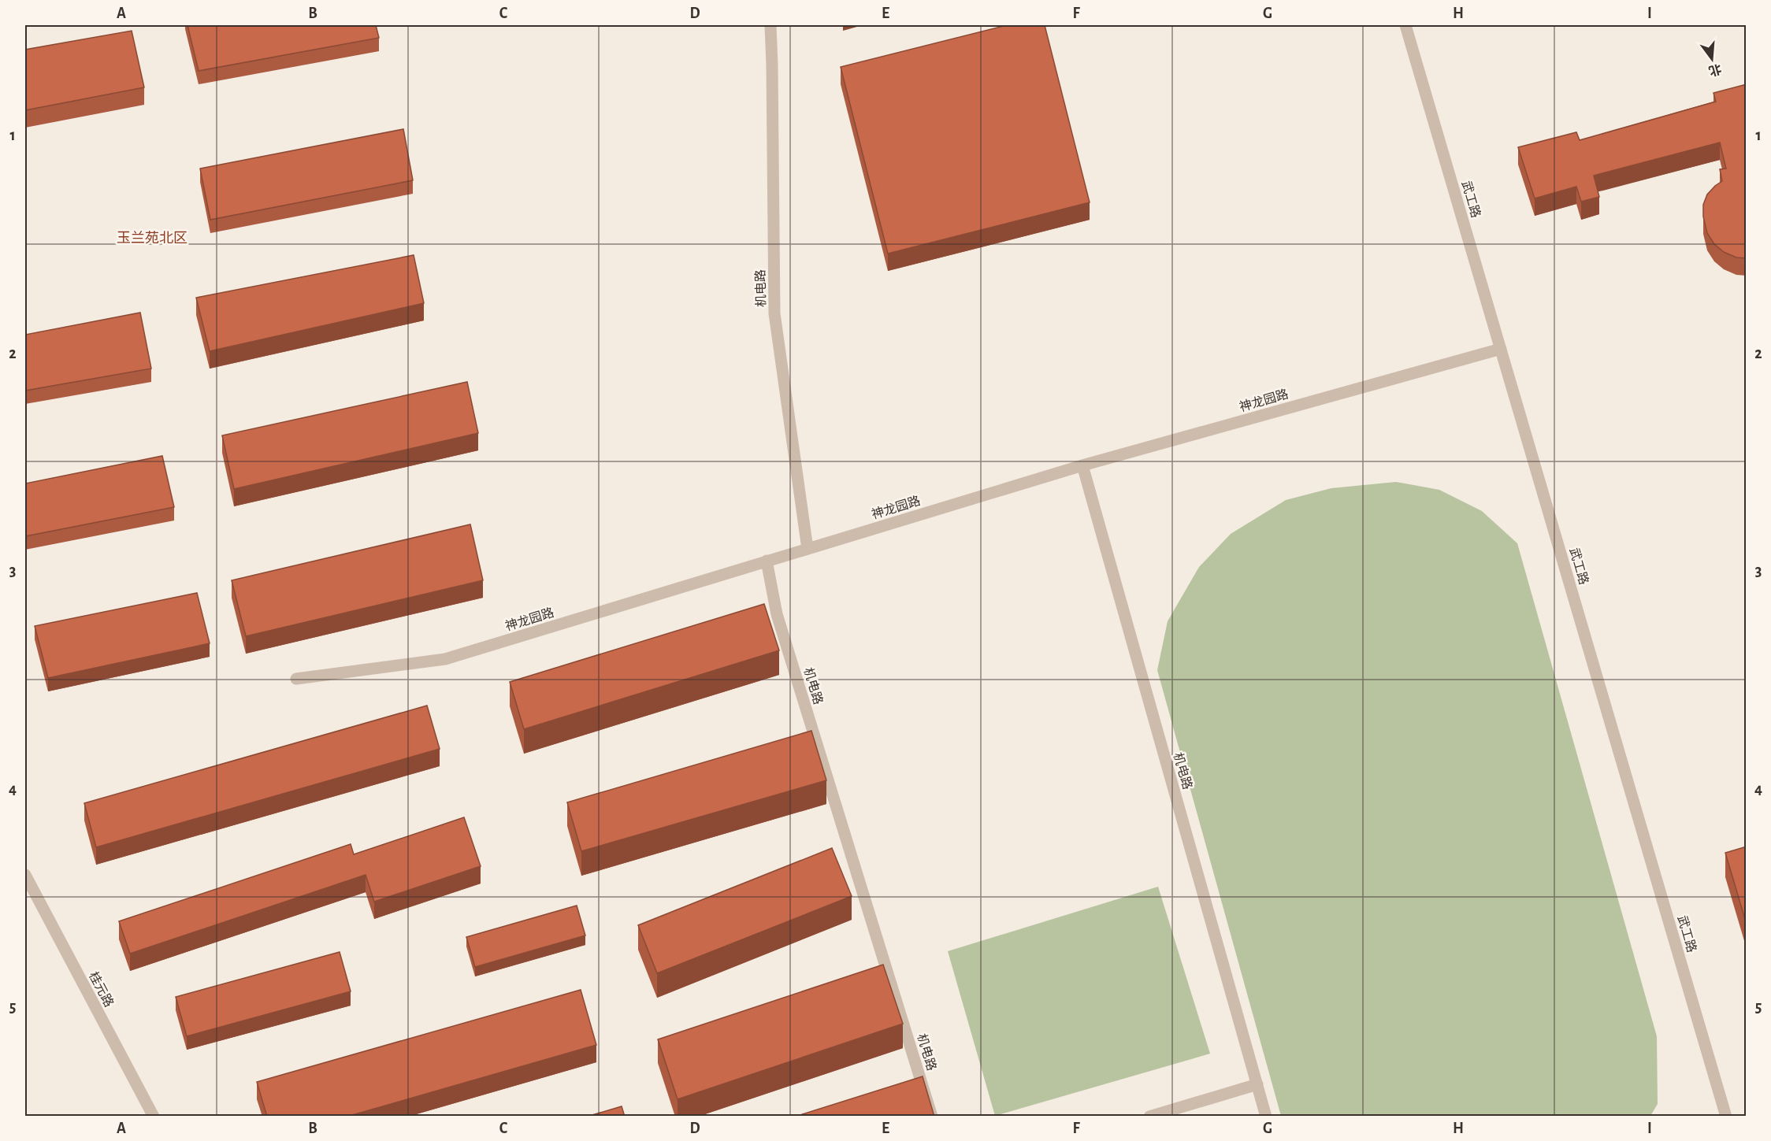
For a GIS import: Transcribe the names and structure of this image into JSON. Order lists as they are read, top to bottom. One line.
{"streets":{"street":["武工路","机电路","神龙园路","桂元路"]},"crossings":[["武工路","神龙园路"],["机电路","神龙园路"]],"districts":["玉兰苑北区"],"north":"bottom","grid":{"columns":["A","B","C","D","E","F","G","H","I"],"rows":["1","2","3","4","5"]}}
